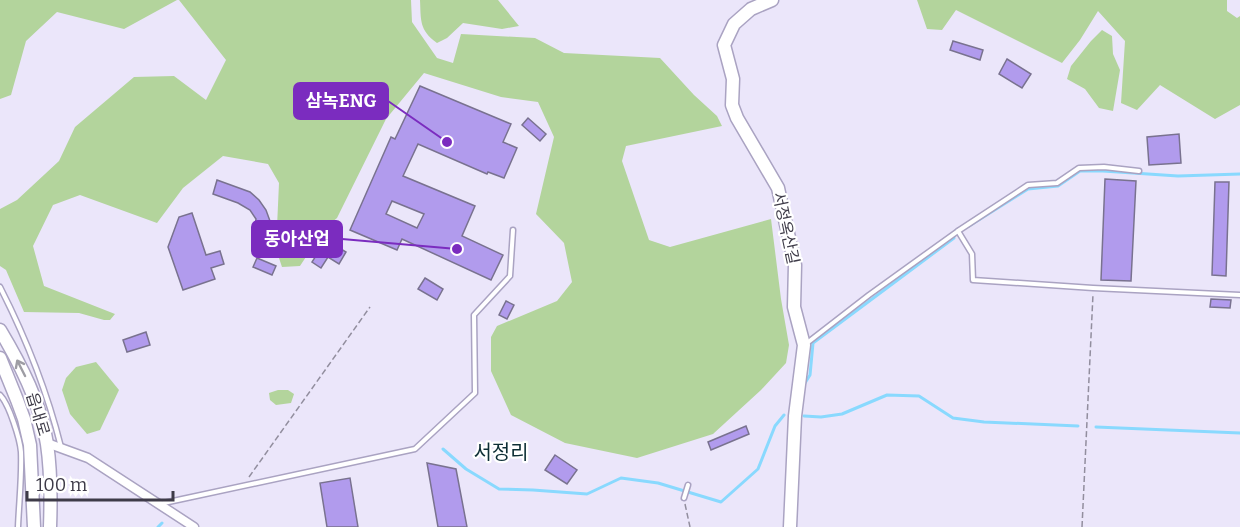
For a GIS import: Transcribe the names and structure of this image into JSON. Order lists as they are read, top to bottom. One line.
{"streets":{"street":["서정옥산길","읍내로"]},"districts":["서정리"],"places":["삼녹ENG","동아산업"],"scale_bar":"100 m"}
